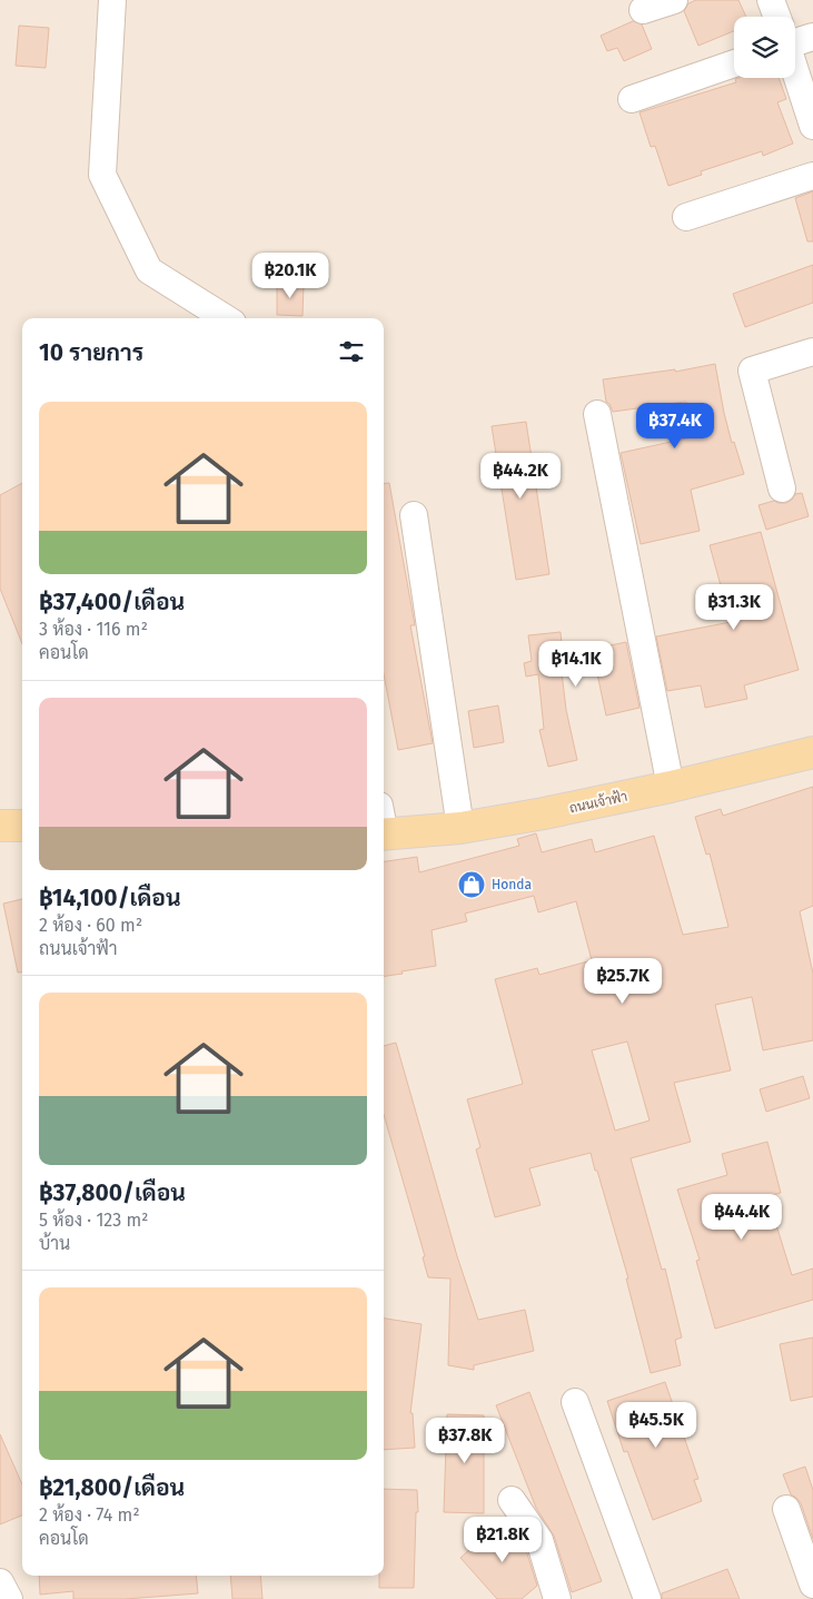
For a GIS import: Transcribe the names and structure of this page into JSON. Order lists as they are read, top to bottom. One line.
{"streets":{"main road":["ถนนเจ้าฟ้า"]},"places":{"shop":["Honda"]},"page":{"price":["฿20.1K","฿37.4K","฿44.2K","฿31.3K","฿14.1K","฿25.7K","฿44.4K","฿45.5K","฿37.8K","฿21.8K"],"heading":"10 รายการ","list":[{"name":"฿37,400/เดือน","note":"3 ห้อง · 116 m² · คอนโด"},{"name":"฿14,100/เดือน","note":"2 ห้อง · 60 m² · ถนนเจ้าฟ้า"},{"name":"฿37,800/เดือน","note":"5 ห้อง · 123 m² · บ้าน"},{"name":"฿21,800/เดือน","note":"2 ห้อง · 74 m² · คอนโด"}]}}
